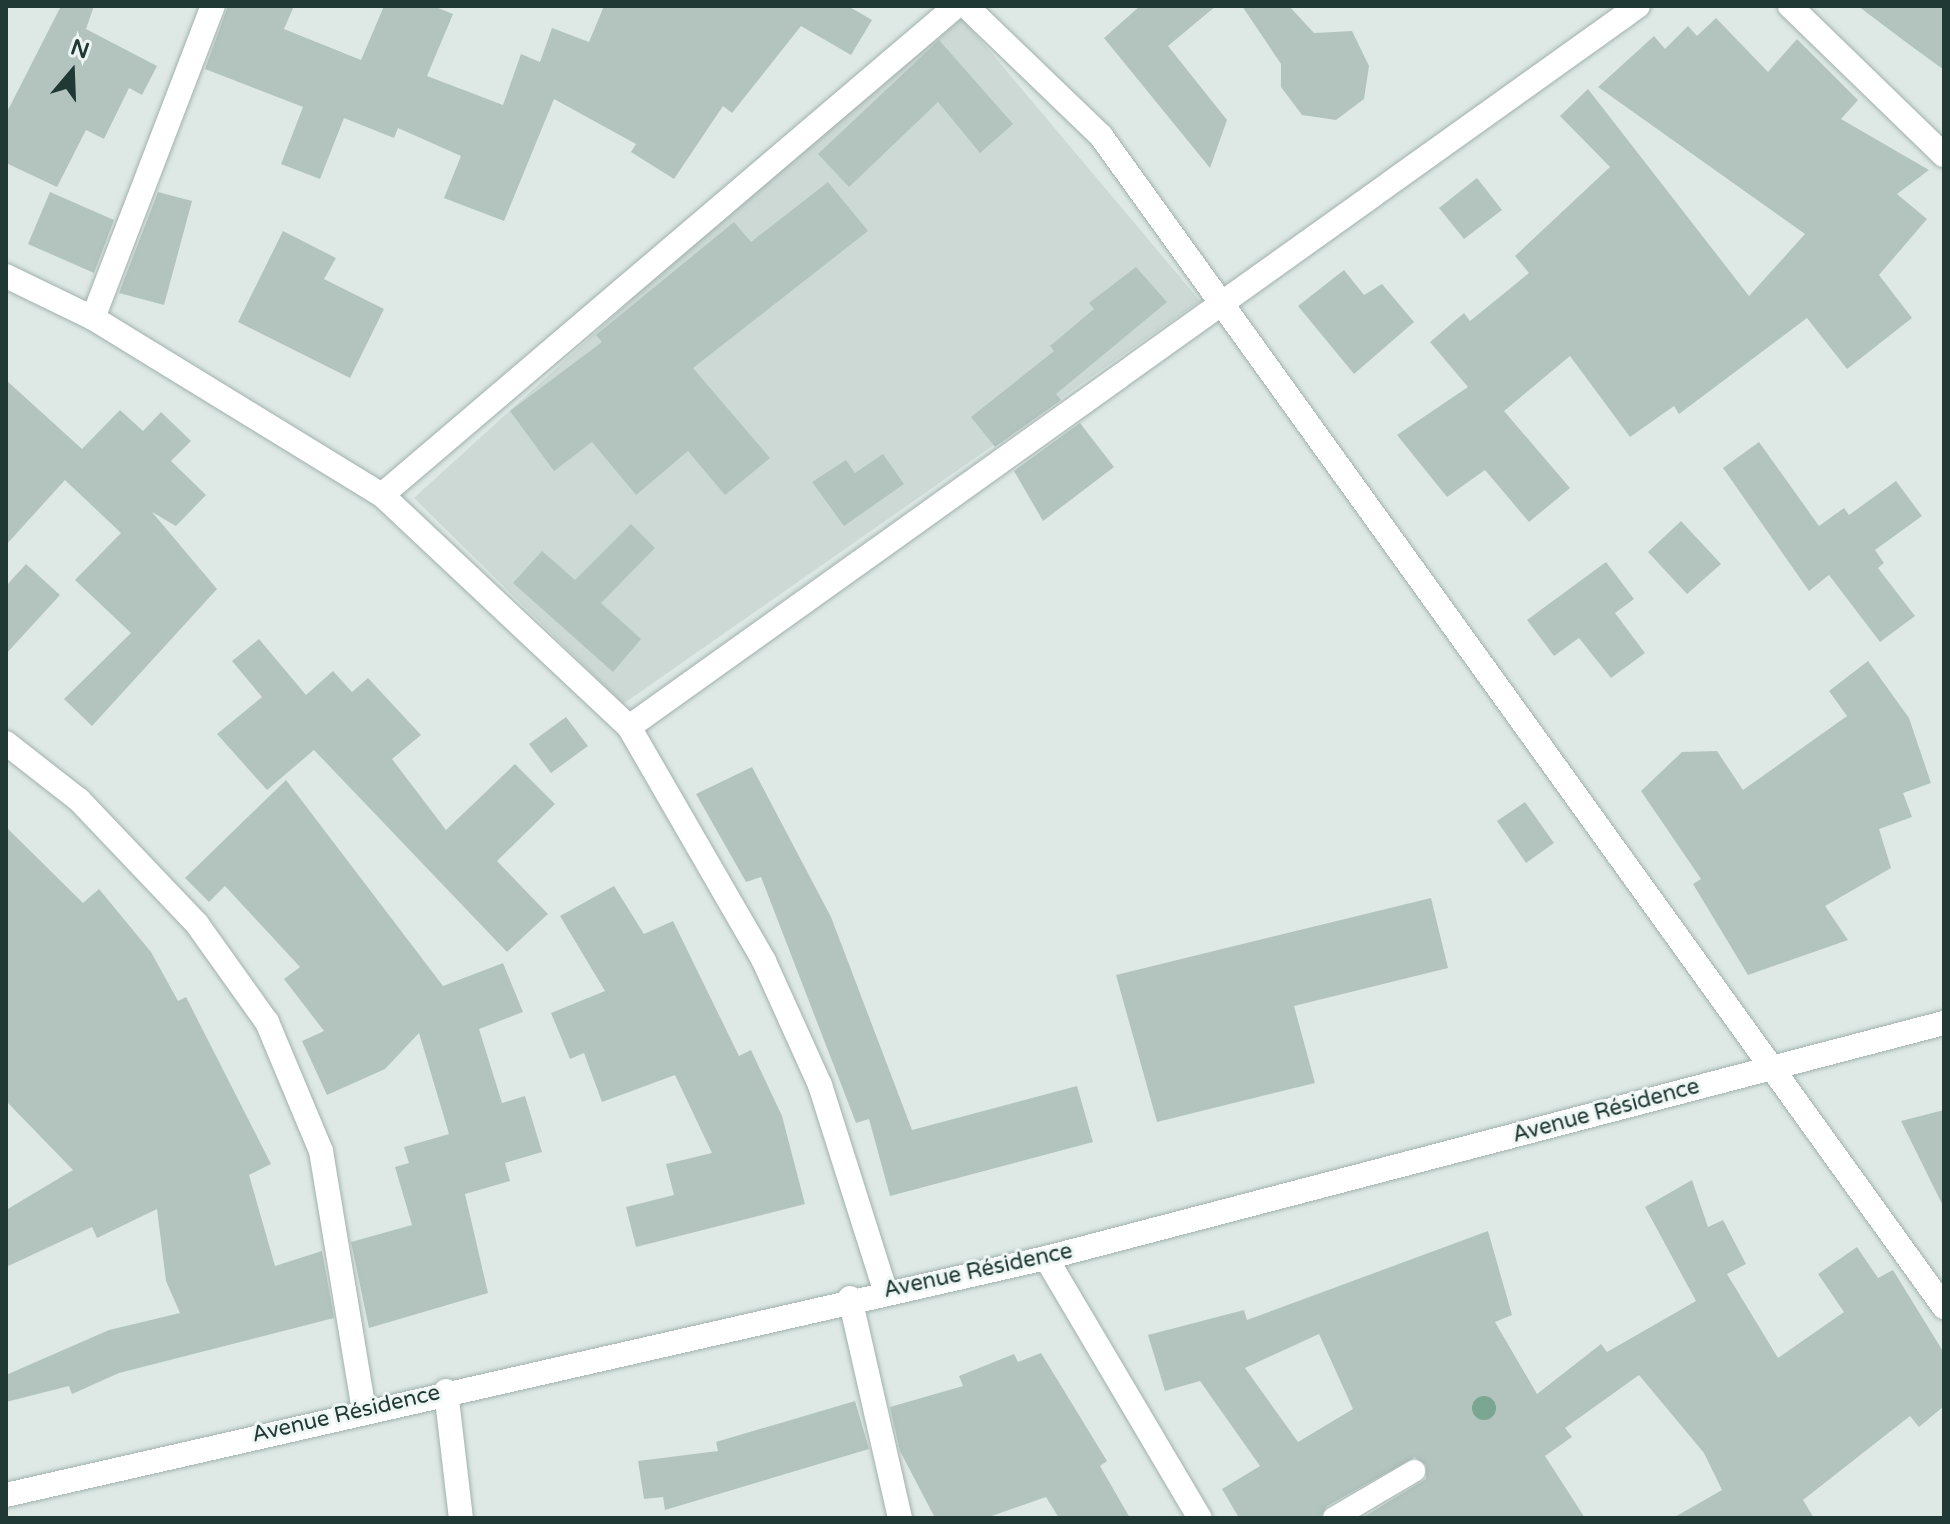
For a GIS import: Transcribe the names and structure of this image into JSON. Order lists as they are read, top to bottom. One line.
{"streets":{"street":["Avenue Résidence"]},"north":"top"}
